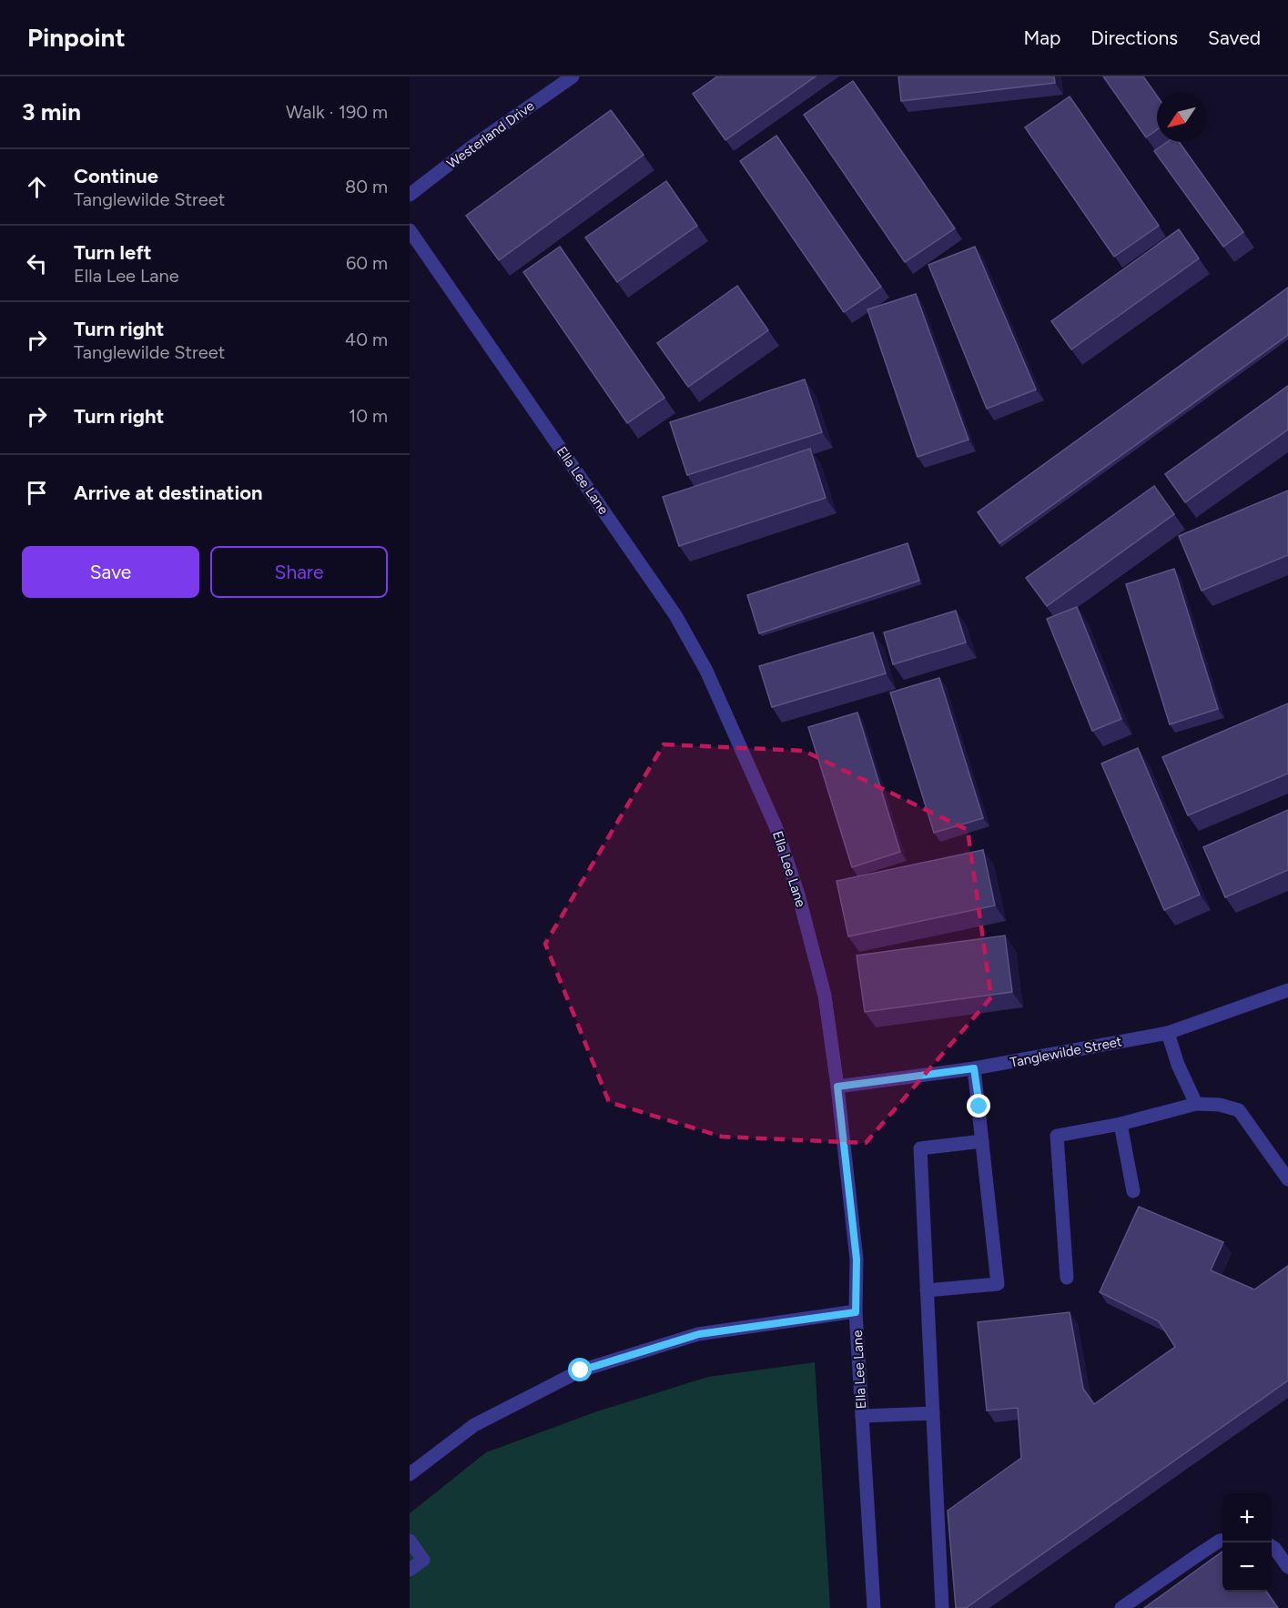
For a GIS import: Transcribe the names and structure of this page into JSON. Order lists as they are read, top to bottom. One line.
{"streets":{"street":["Westerland Drive","Ella Lee Lane","Tanglewilde Street"]},"crossings":[["Ella Lee Lane","Tanglewilde Street"]],"north":"bottom left","page":{"header":"Pinpoint","nav":["Map","Directions","Saved"],"heading":["3 min","Walk · 190 m"],"list":[["Continue","Tanglewilde Street","80 m"],["Turn left","Ella Lee Lane","60 m"],["Turn right","Tanglewilde Street","40 m"],["Turn right","10 m"],"Arrive at destination"],"buttons":["Save","Share"],"map_buttons":["+","−"]}}
